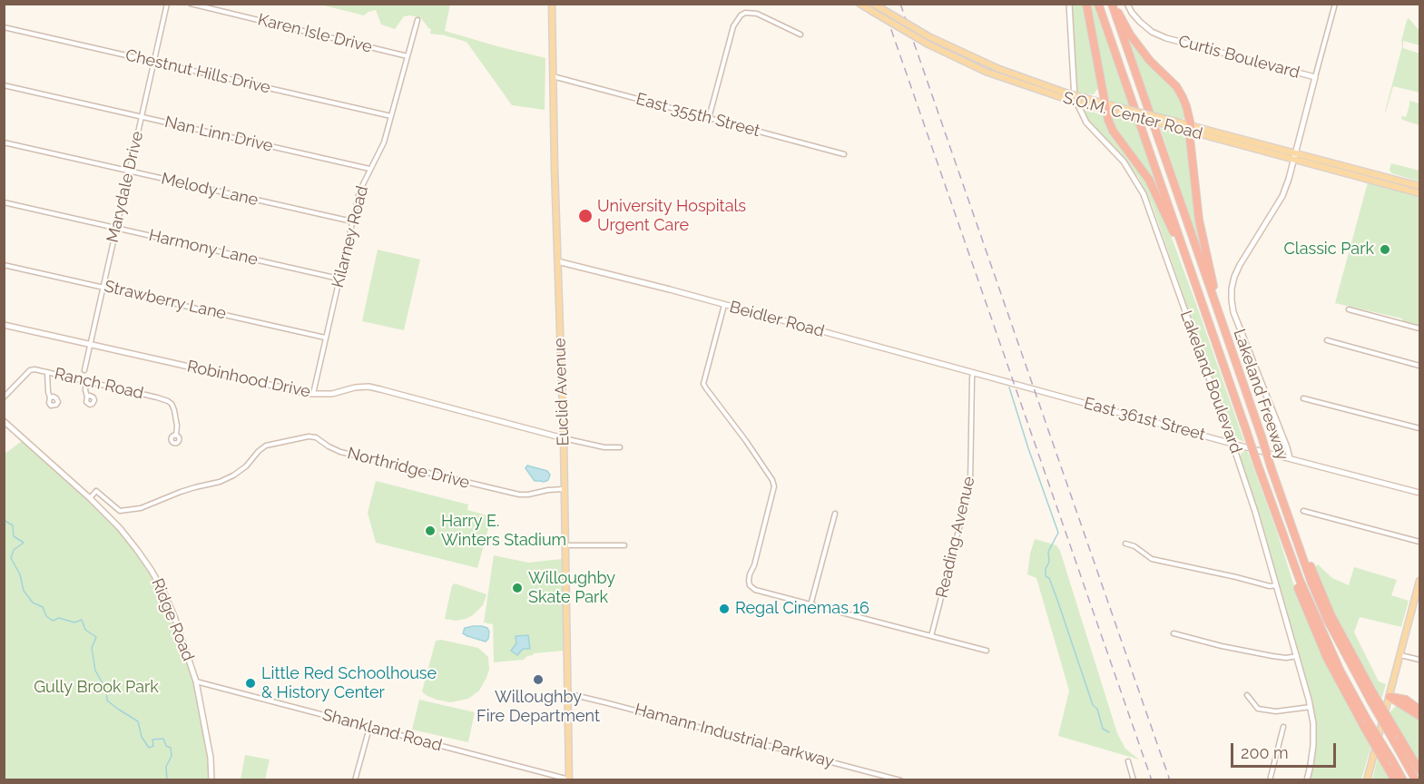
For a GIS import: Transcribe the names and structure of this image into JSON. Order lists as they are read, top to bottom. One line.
{"streets":{"highway":["Lakeland Freeway"],"main road":["S.O.M. Center Road","Euclid Avenue"],"street":["Karen Isle Drive","Curtis Boulevard","Chestnut Hills Drive","East 355th Street","Nan Linn Drive","Marydale Drive","Melody Lane","Kilarney Road","Harmony Lane","Strawberry Lane","Beidler Road","Robinhood Drive","Lakeland Boulevard","Ranch Road","East 361st Street","Northridge Drive","Reading Avenue","Ridge Road","Shankland Road","Hamann Industrial Parkway"]},"crossings":[["Karen Isle Drive","Kilarney Road"],["Curtis Boulevard","S.O.M. Center Road"],["Curtis Boulevard","East 361st Street"],["Chestnut Hills Drive","Marydale Drive"],["Chestnut Hills Drive","Kilarney Road"],["East 355th Street","Euclid Avenue"],["Nan Linn Drive","Marydale Drive"],["Nan Linn Drive","Kilarney Road"],["Marydale Drive","Melody Lane"],["Marydale Drive","Harmony Lane"],["Marydale Drive","Strawberry Lane"],["Marydale Drive","Robinhood Drive"],["Melody Lane","Kilarney Road"],["Kilarney Road","Harmony Lane"],["Kilarney Road","Strawberry Lane"],["Kilarney Road","Robinhood Drive"],["Beidler Road","Euclid Avenue"],["Beidler Road","East 361st Street"],["Beidler Road","Reading Avenue"],["Robinhood Drive","Euclid Avenue"],["Lakeland Boulevard","East 361st Street"],["Euclid Avenue","Northridge Drive"],["Euclid Avenue","Shankland Road"],["Euclid Avenue","Hamann Industrial Parkway"],["Northridge Drive","Ridge Road"],["Ridge Road","Shankland Road"]],"parks":["Gully Brook Park"],"places":["University Hospitals Urgent Care","Classic Park","Harry E. Winters Stadium","Willoughby Skate Park","Regal Cinemas 16","Willoughby Fire Department","Little Red Schoolhouse & History Center"],"scale_bar":"200 m"}
